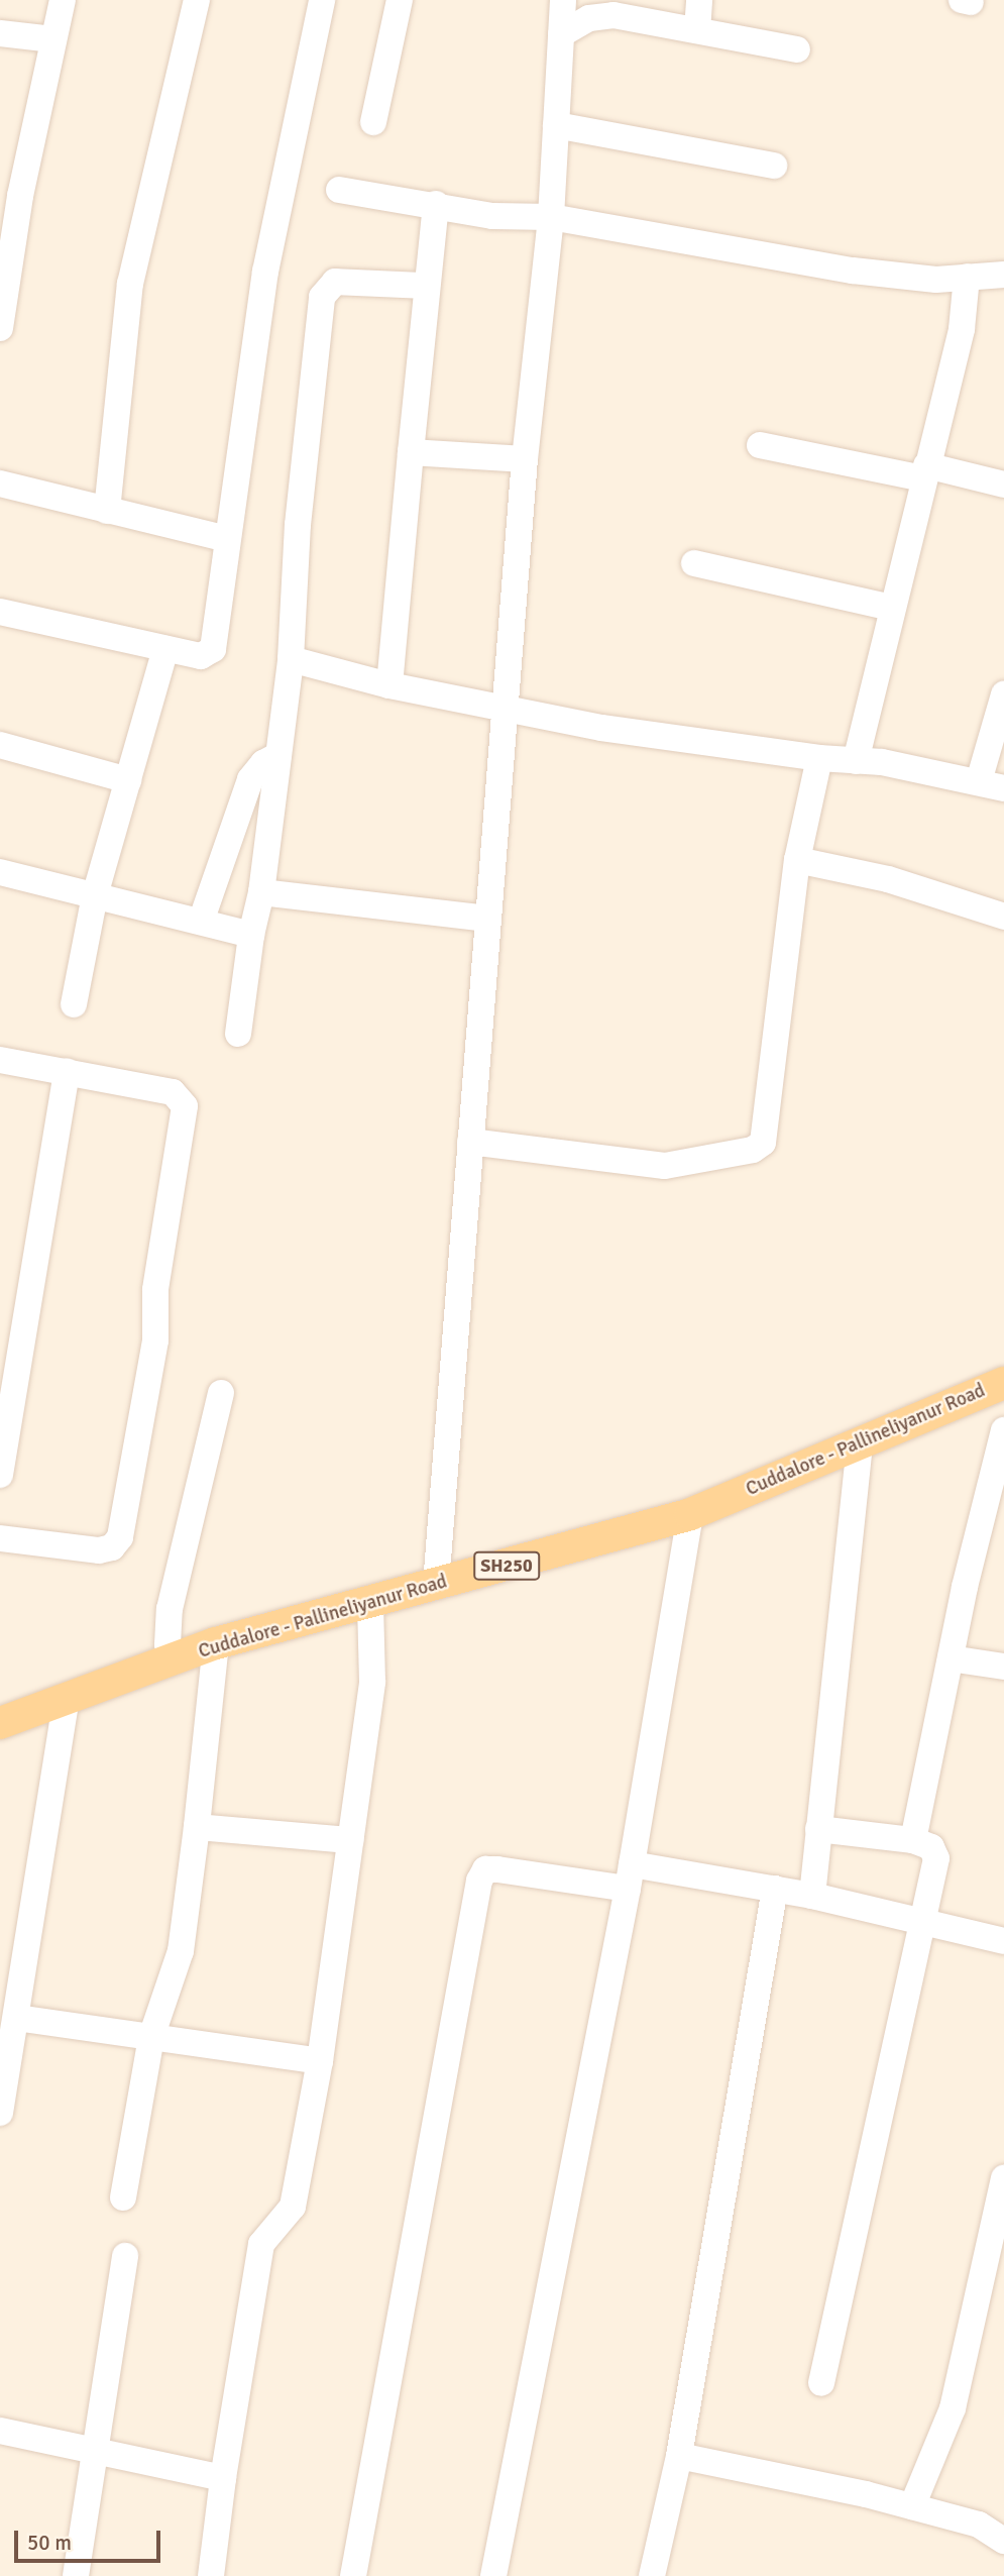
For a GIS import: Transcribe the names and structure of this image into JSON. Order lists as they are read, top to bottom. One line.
{"streets":{"main road":["Cuddalore - Pallineliyanur Road","SH250"]},"scale_bar":"50 m"}
